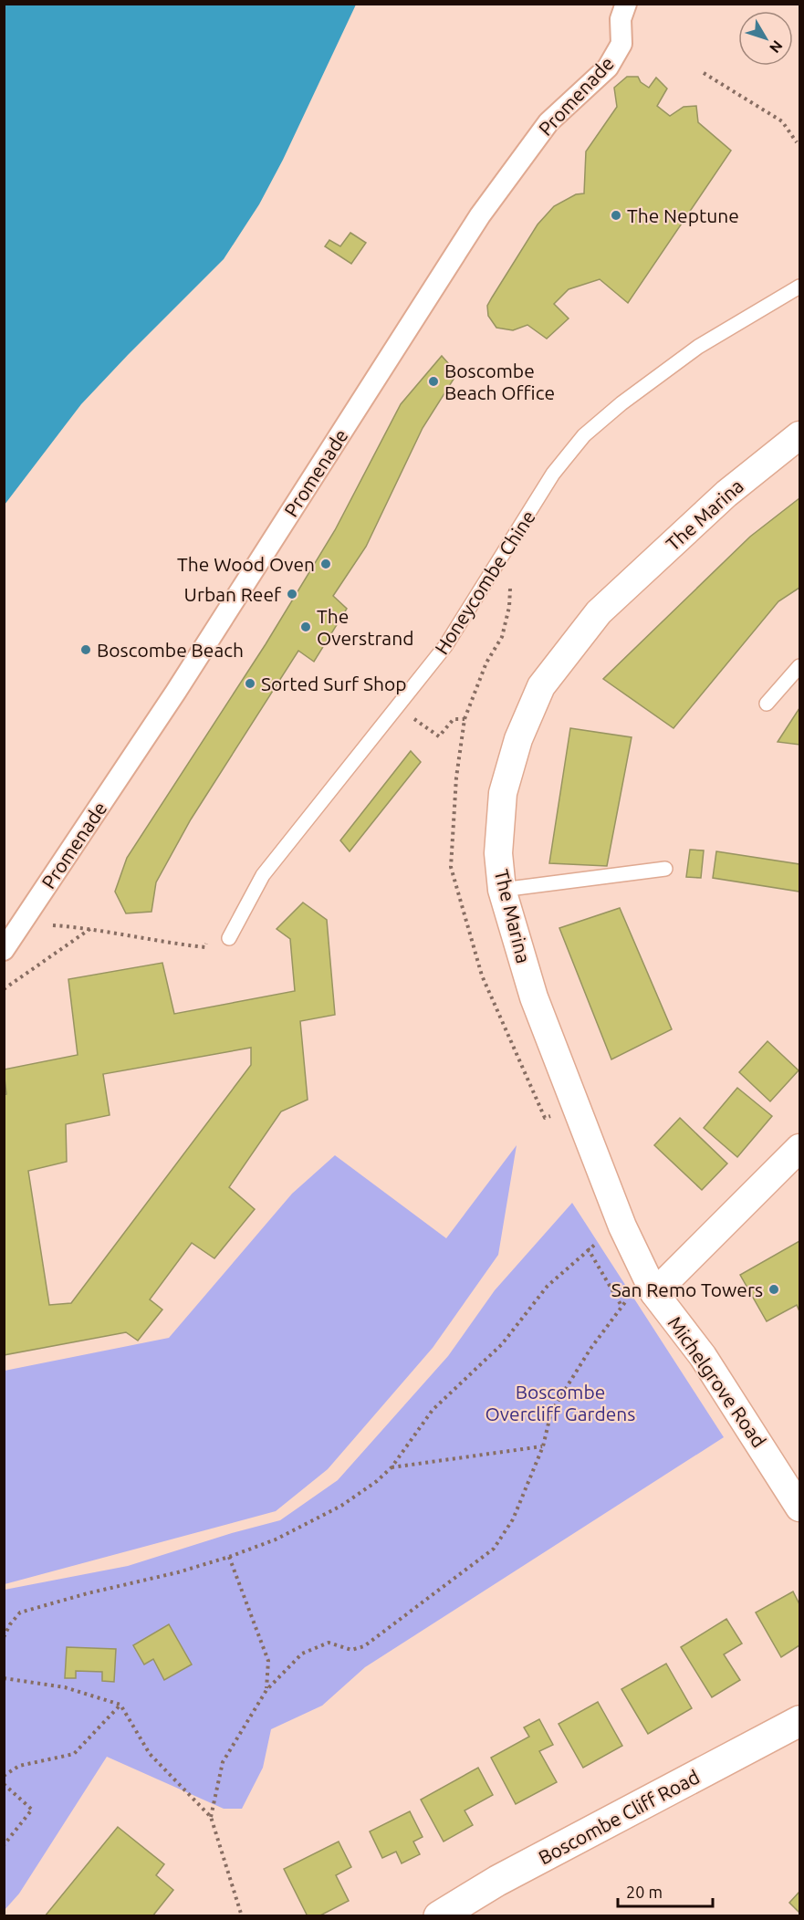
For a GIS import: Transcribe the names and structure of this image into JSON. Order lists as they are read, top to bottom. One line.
{"streets":{"street":["Promenade","The Marina","Michelgrove Road","Boscombe Cliff Road"],"lane":["Honeycombe Chine"]},"crossings":[["The Marina","Michelgrove Road"]],"parks":["Boscombe Overcliff Gardens"],"places":["The Neptune","Boscombe Beach Office","The Wood Oven","Urban Reef","The Overstrand","Boscombe Beach","Sorted Surf Shop","San Remo Towers"],"scale_bar":"20 m","north":"bottom right"}
